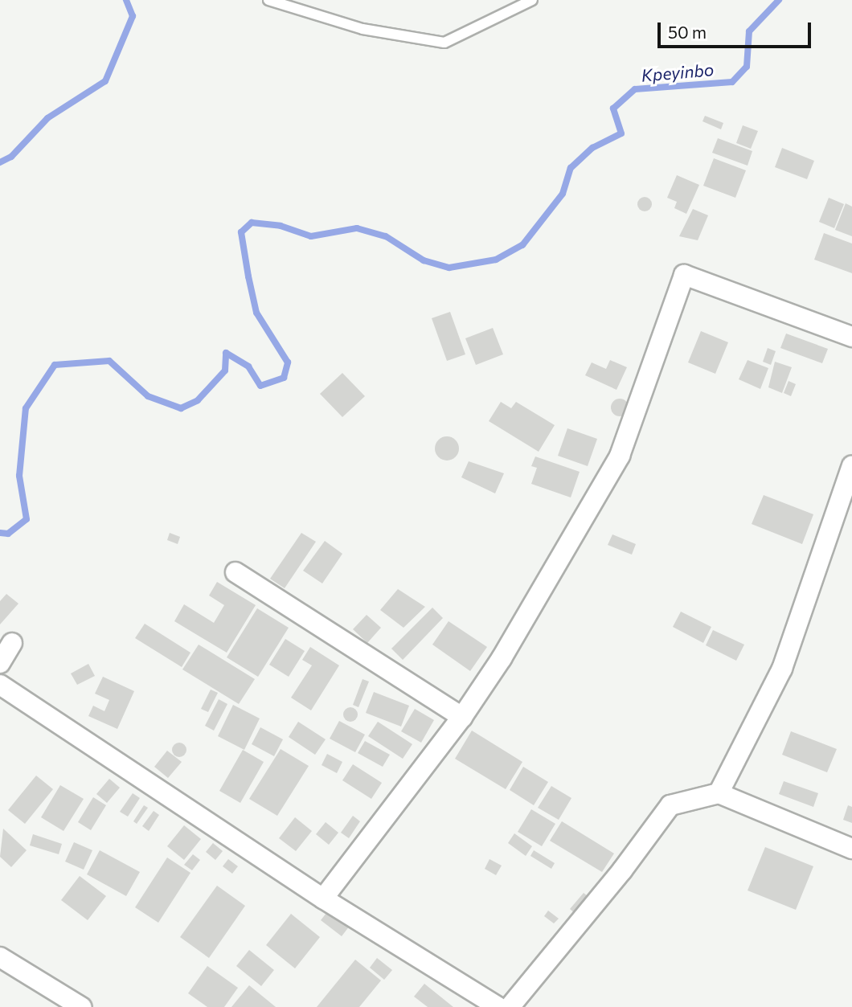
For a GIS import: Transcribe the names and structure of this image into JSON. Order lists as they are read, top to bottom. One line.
{"water":["Kpeyinbo"],"scale_bar":"50 m"}
